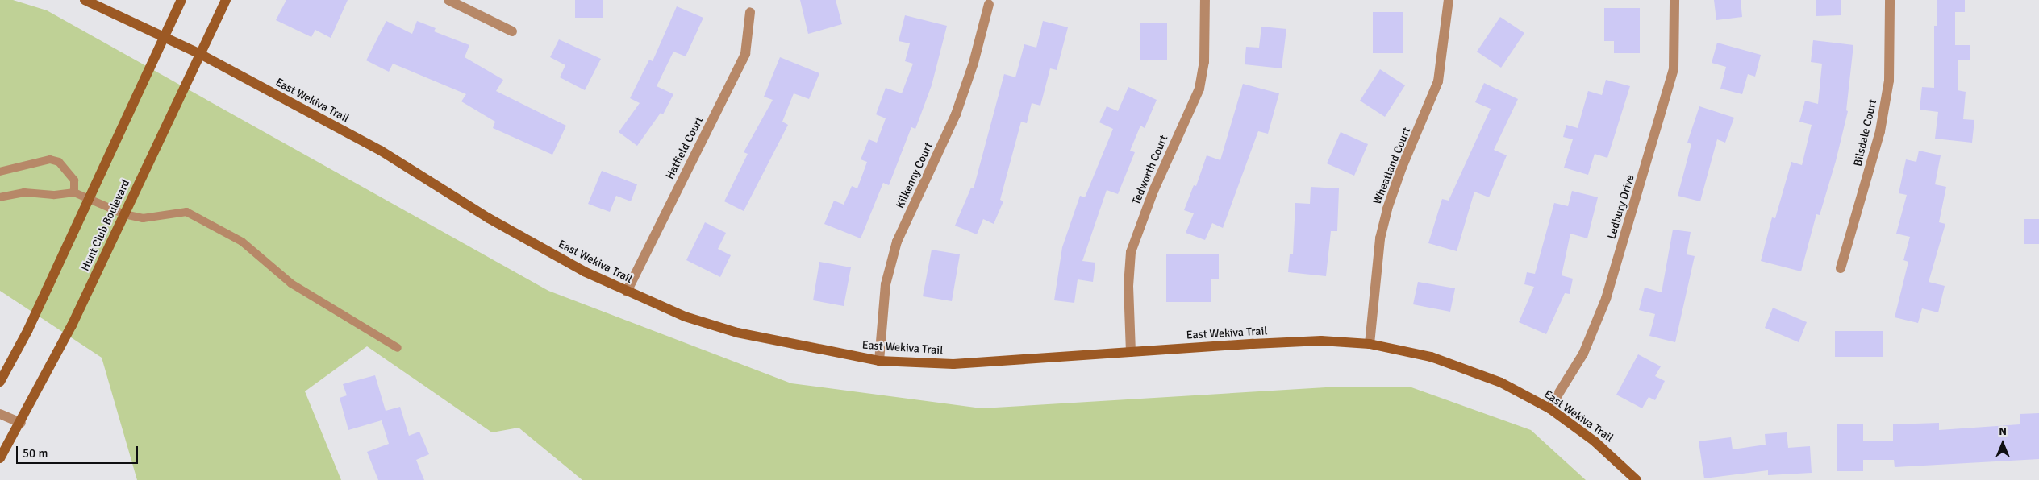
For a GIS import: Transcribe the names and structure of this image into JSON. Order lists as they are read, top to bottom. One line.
{"streets":{"street":["East Wekiva Trail","Bilsdale Court","Hatfield Court","Wheatland Court","Tedworth Court","Kilkenny Court","Ledbury Drive","Hunt Club Boulevard"]},"crossings":[["East Wekiva Trail","Hatfield Court"],["East Wekiva Trail","Wheatland Court"],["East Wekiva Trail","Tedworth Court"],["East Wekiva Trail","Kilkenny Court"],["East Wekiva Trail","Ledbury Drive"],["East Wekiva Trail","Hunt Club Boulevard"]],"scale_bar":"50 m","north":"top"}
